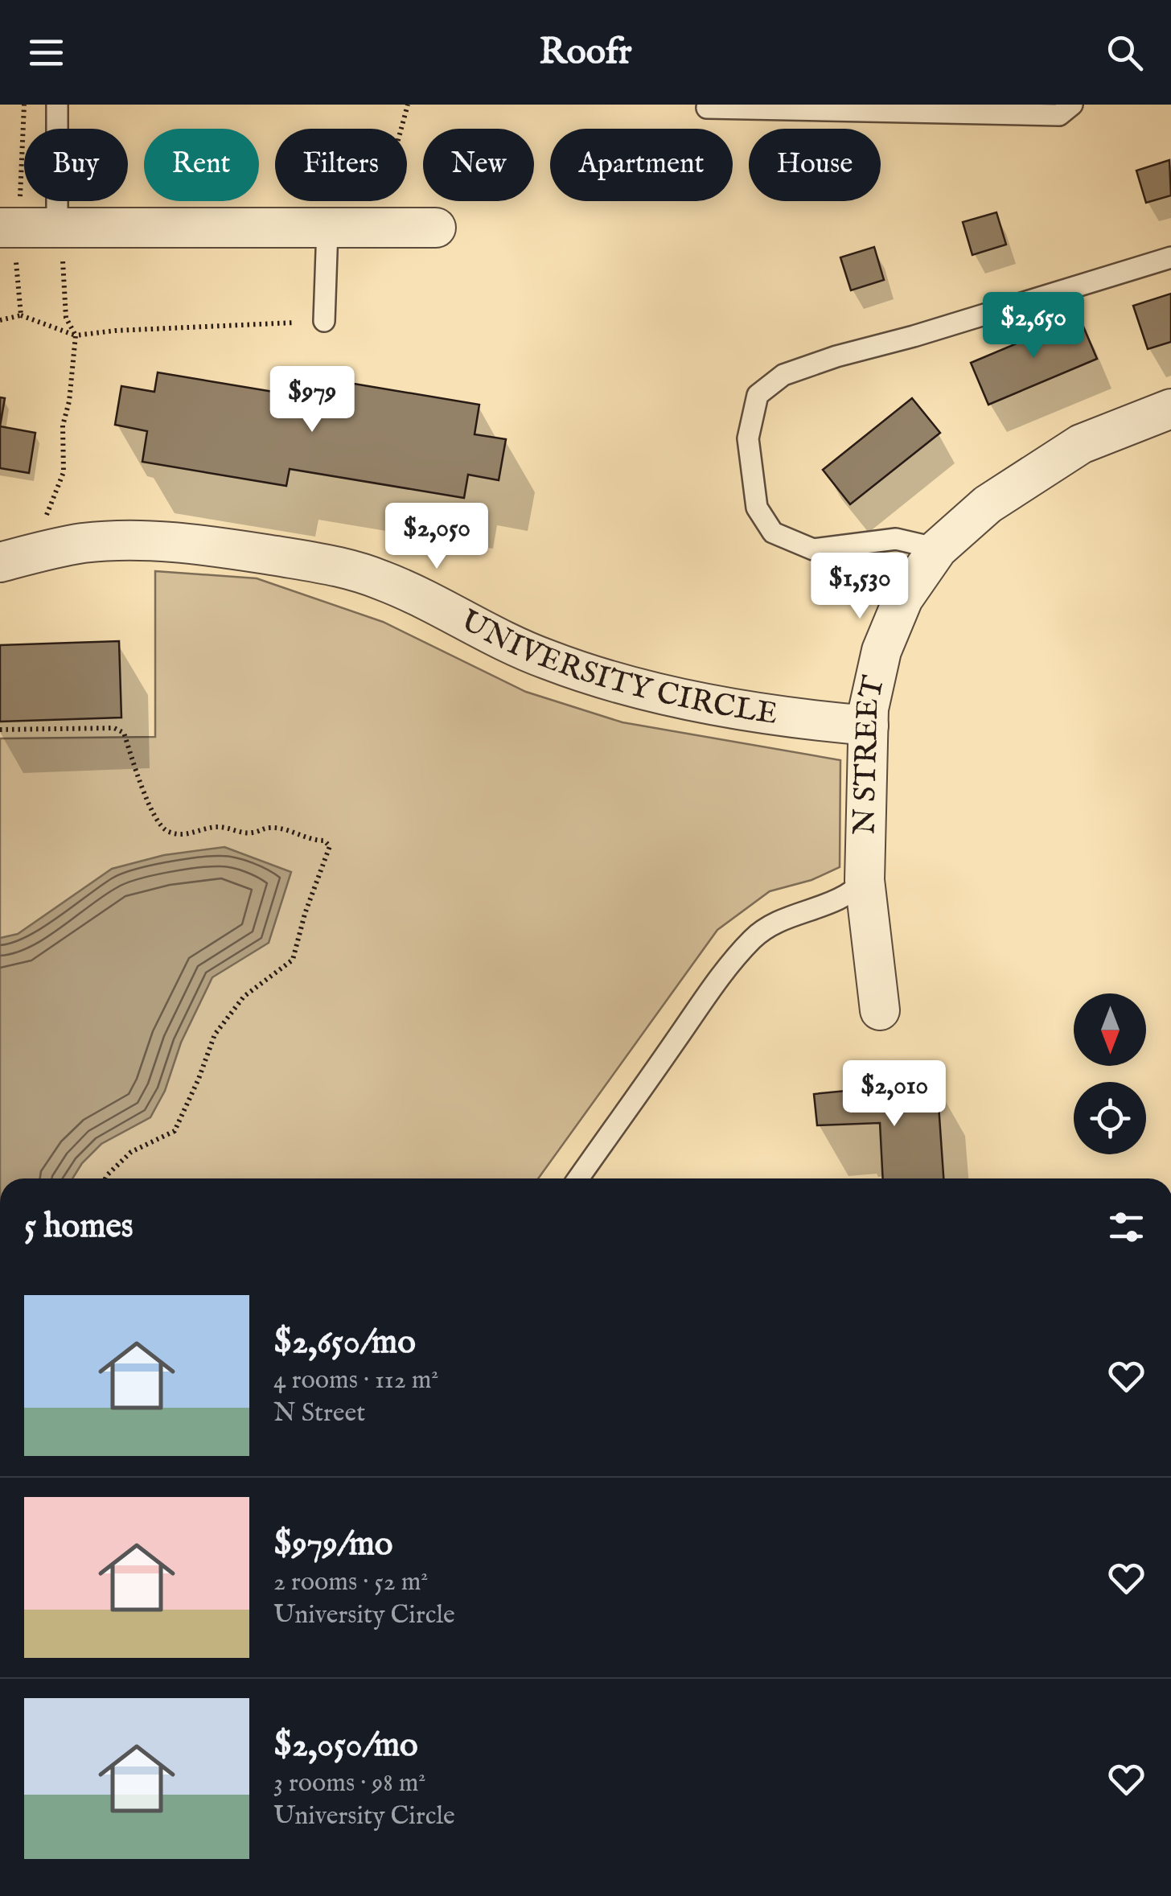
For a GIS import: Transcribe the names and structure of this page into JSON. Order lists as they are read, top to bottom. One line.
{"streets":{"street":["UNIVERSITY CIRCLE","N STREET"]},"crossings":[["UNIVERSITY CIRCLE","N STREET"]],"north":"bottom","page":{"header":"Roofr","chip":["Buy","Rent","Filters","New","Apartment","House"],"price":["$2,650","$979","$2,050","$1,530","$2,010"],"heading":"5 homes","list":[{"name":"$2,650/mo","note":"4 rooms · 112 m² · N Street"},{"name":"$979/mo","note":"2 rooms · 52 m² · University Circle"},{"name":"$2,050/mo","note":"3 rooms · 98 m² · University Circle"}]}}
